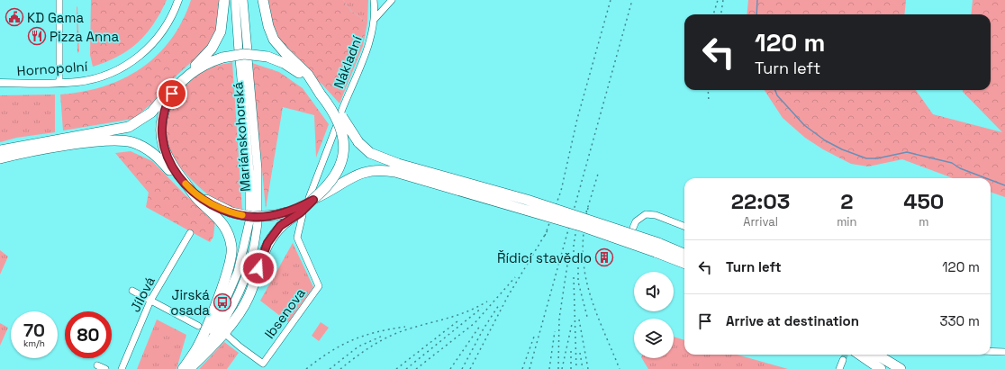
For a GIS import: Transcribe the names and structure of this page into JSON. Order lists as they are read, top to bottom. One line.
{"streets":{"main road":["Mariánskohorská"],"street":["Nákladní","Hornopolní","Jílová","Ibsenova"]},"places":{"public building":["KD Gama"],"restaurant":["Pizza Anna"],"building":["Řídicí stavědlo"],"bus stop":["Jirská osada"]},"page":{"turn":["120 m","Turn left"],"eta":["22:03","Arrival","2","min","450","m"],"list":[{"name":"Turn left","value":"120 m"},{"name":"Arrive at destination","value":"330 m"}],"speed":"70 km/h","limit":"80"}}
